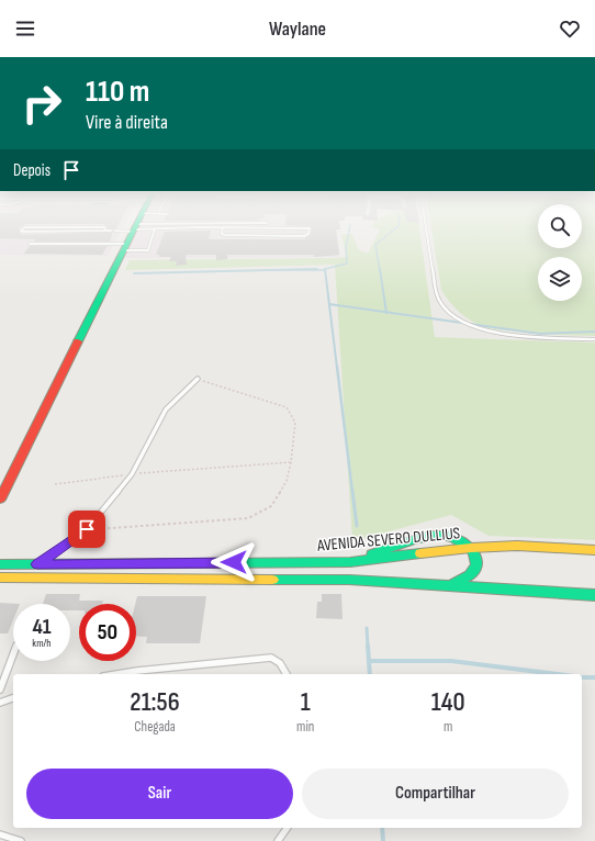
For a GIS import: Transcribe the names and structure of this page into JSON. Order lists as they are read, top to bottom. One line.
{"streets":{"main road":["AVENIDA SEVERO DULLIUS"]},"page":{"header":"Waylane","turn":["110 m","Vire à direita"],"then":"Depois","speed":"41 km/h","limit":"50","eta":["21:56","Chegada","1","min","140","m"],"buttons":["Sair","Compartilhar"]}}
